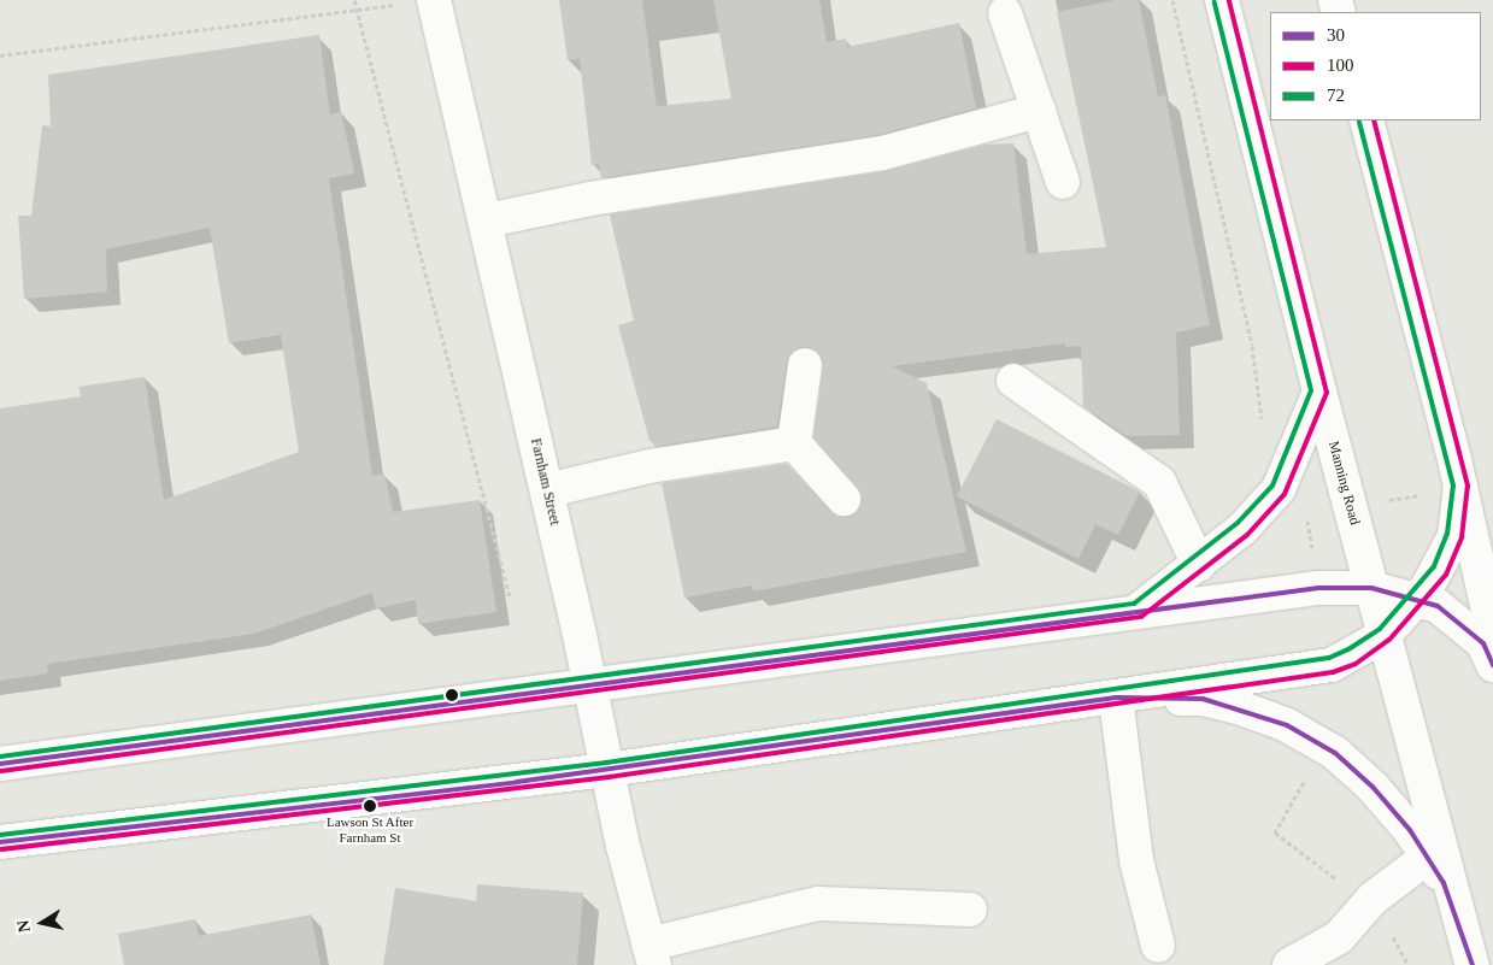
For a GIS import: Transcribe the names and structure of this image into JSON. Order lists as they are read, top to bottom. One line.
{"streets":{"main road":["Farnham Street","Manning Road"]},"places":["Lawson St After Farnham St"],"lines":["transit line 100","transit line 72","transit line 30"],"legend":["30","100","72"],"north":"left"}
